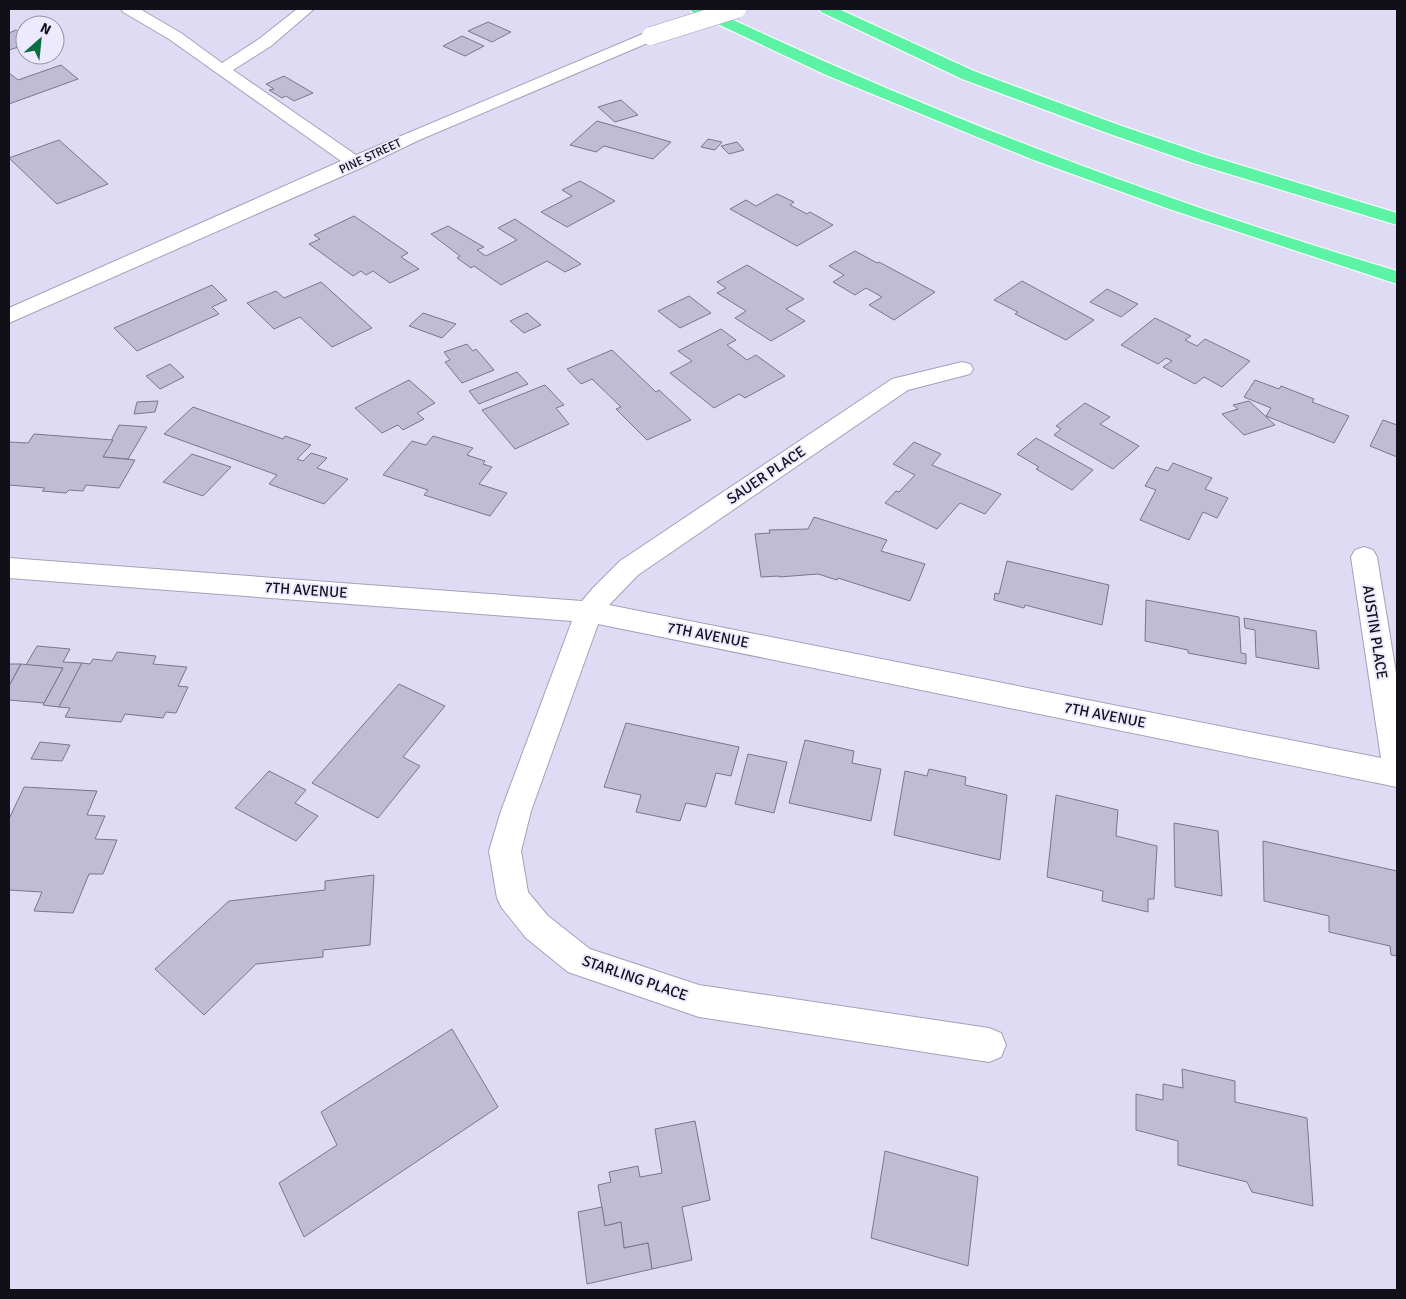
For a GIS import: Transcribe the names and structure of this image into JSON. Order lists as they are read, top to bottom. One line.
{"streets":{"street":["PINE STREET","SAUER PLACE","7TH AVENUE","AUSTIN PLACE","STARLING PLACE"]},"crossings":[["SAUER PLACE","7TH AVENUE"],["SAUER PLACE","STARLING PLACE"],["7TH AVENUE","STARLING PLACE"]],"north":"top right"}
